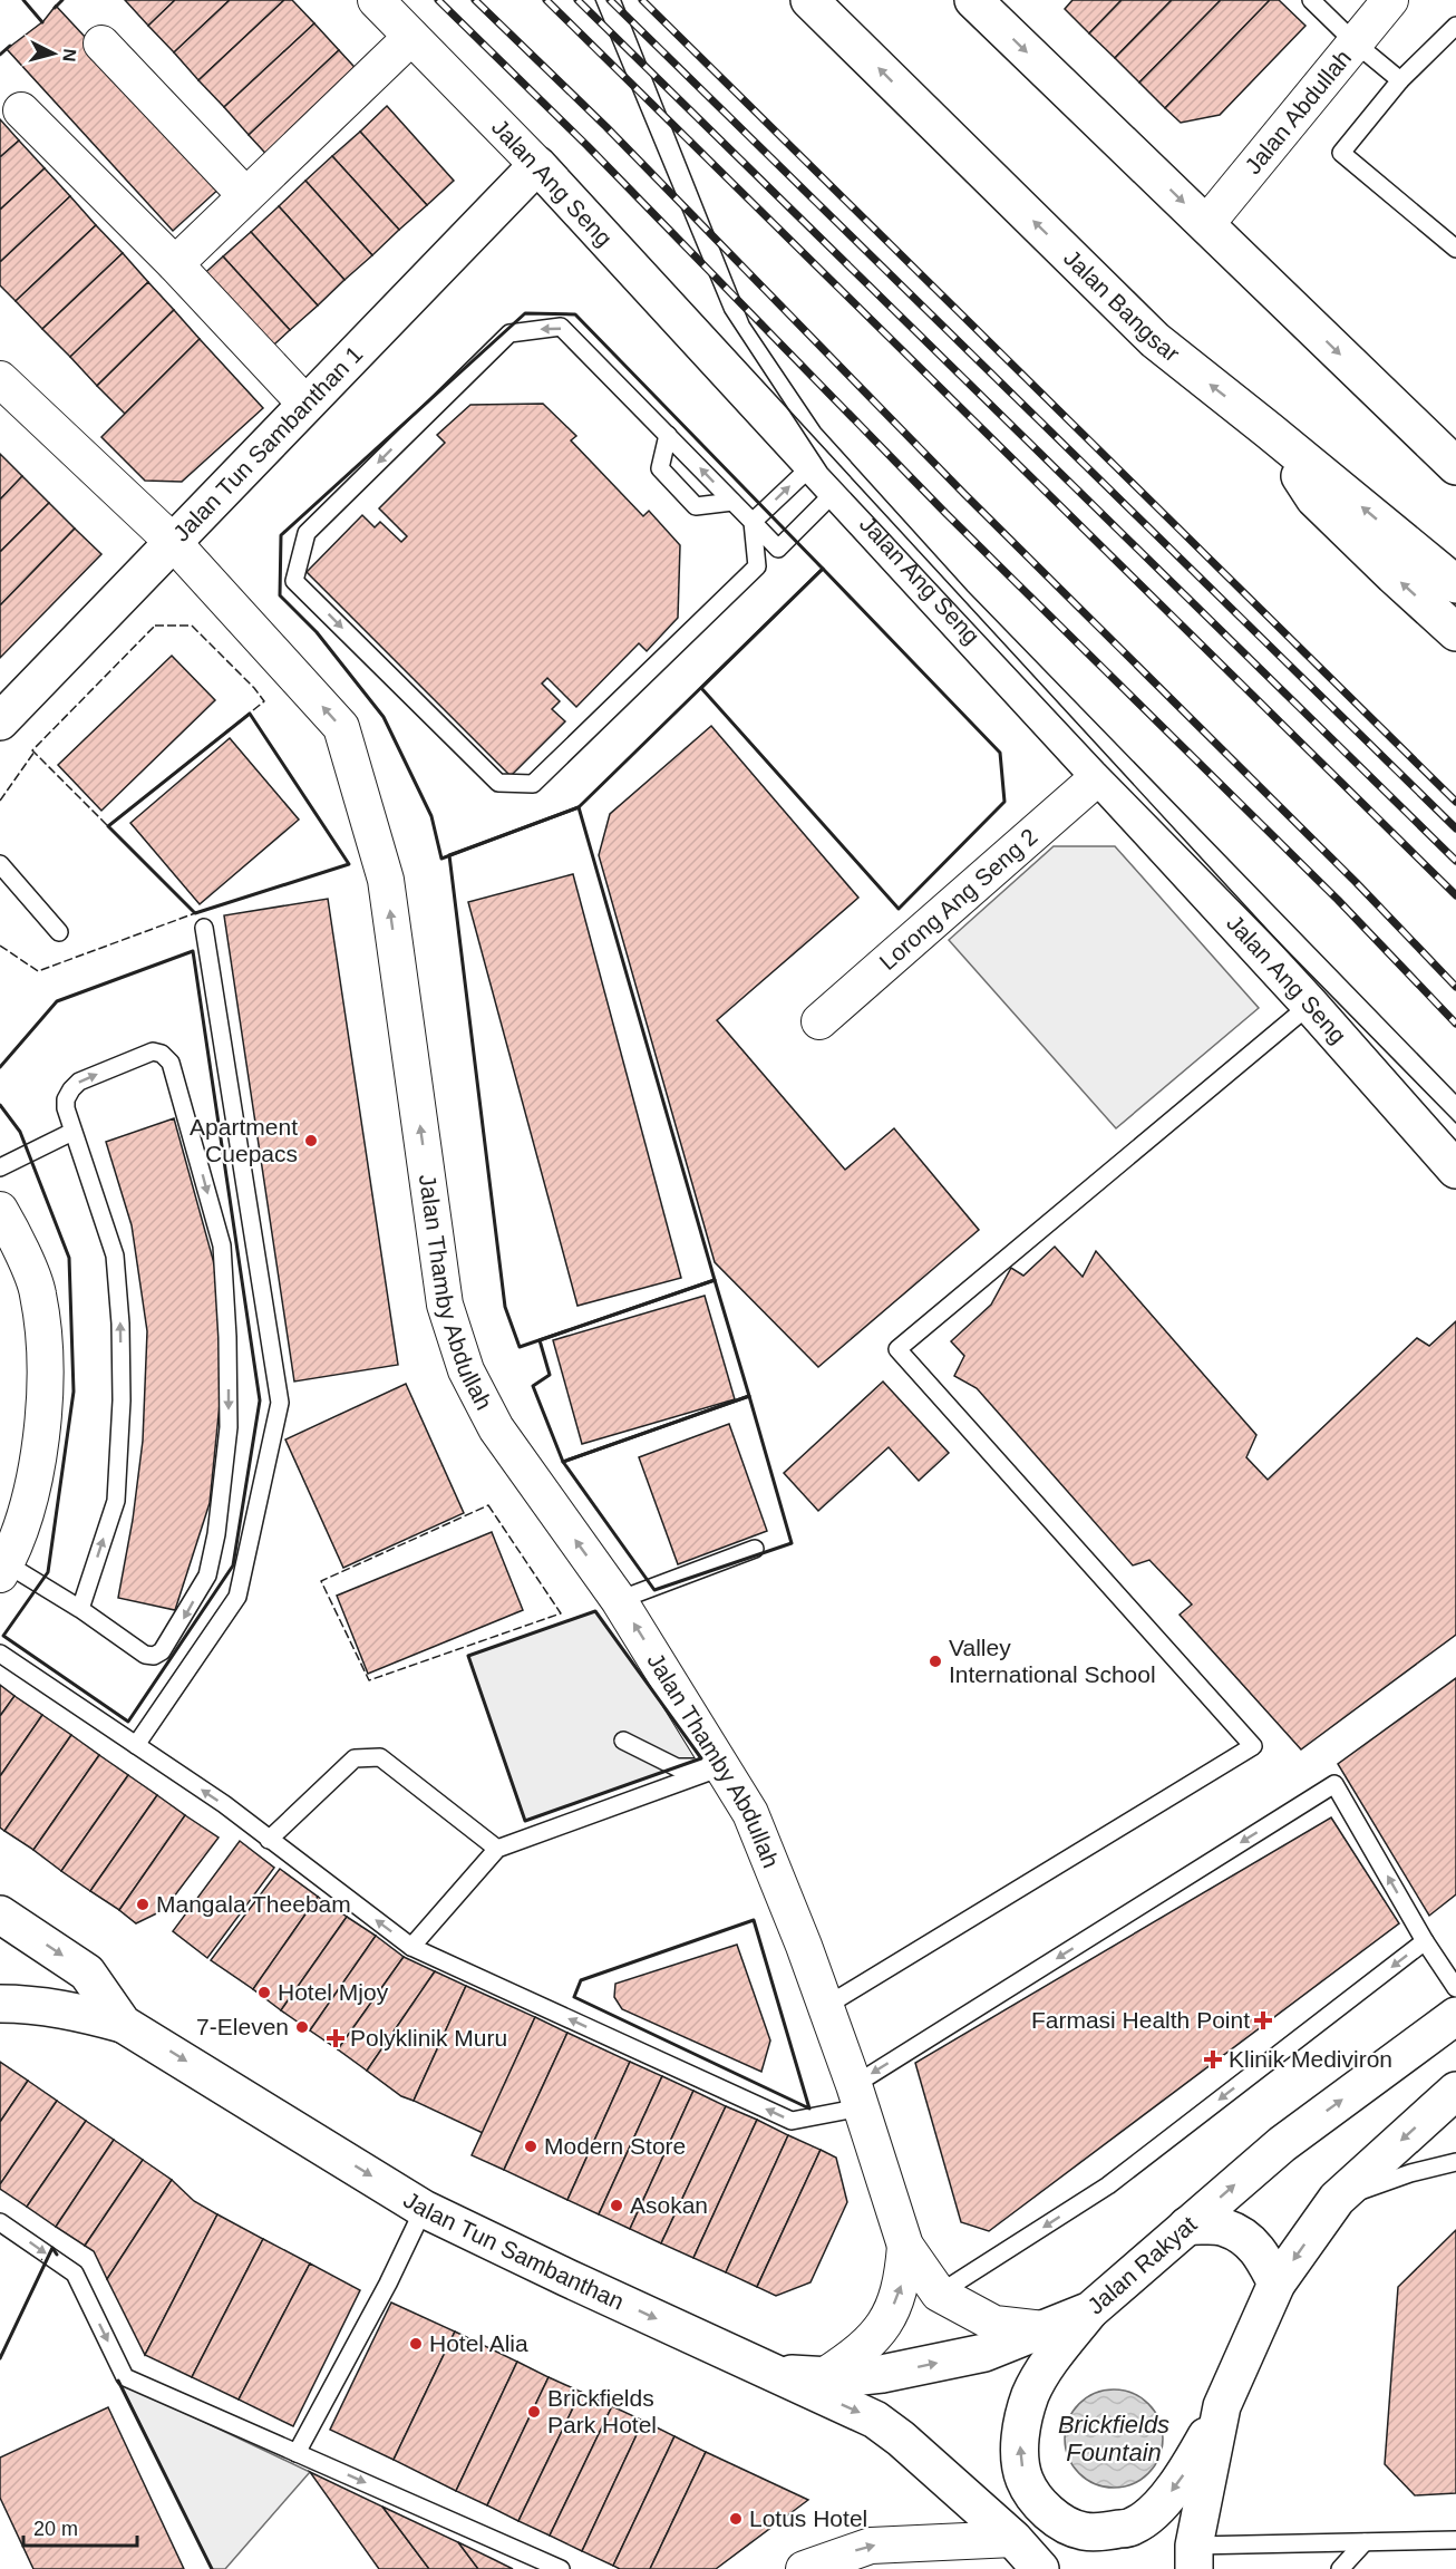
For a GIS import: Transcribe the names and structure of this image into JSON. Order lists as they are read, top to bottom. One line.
{"streets":{"main road":["Jalan Ang Seng","Jalan Bangsar","Jalan Tun Sambanthan 1","Jalan Tun Sambanthan","Jalan Rakyat"],"street":["Jalan Abdullah","Lorong Ang Seng 2","Jalan Thamby Abdullah"]},"crossings":[["Jalan Ang Seng","Jalan Tun Sambanthan 1"],["Jalan Ang Seng","Lorong Ang Seng 2"],["Jalan Tun Sambanthan 1","Jalan Thamby Abdullah"],["Jalan Thamby Abdullah","Jalan Rakyat"],["Jalan Tun Sambanthan","Jalan Rakyat"]],"one_way":["Jalan Thamby Abdullah","Jalan Tun Sambanthan","Jalan Rakyat"],"water":["Brickfields Fountain"],"places":{"other":["Apartment Cuepacs","Valley International School","Mangala Theebam","Hotel Mjoy","7-Eleven","Modern Store","Asokan","Hotel Alia","Brickfields Park Hotel","Lotus Hotel"],"health":["Farmasi Health Point","Polyklinik Muru","Klinik Mediviron"]},"scale_bar":"20 m","north":"right"}
